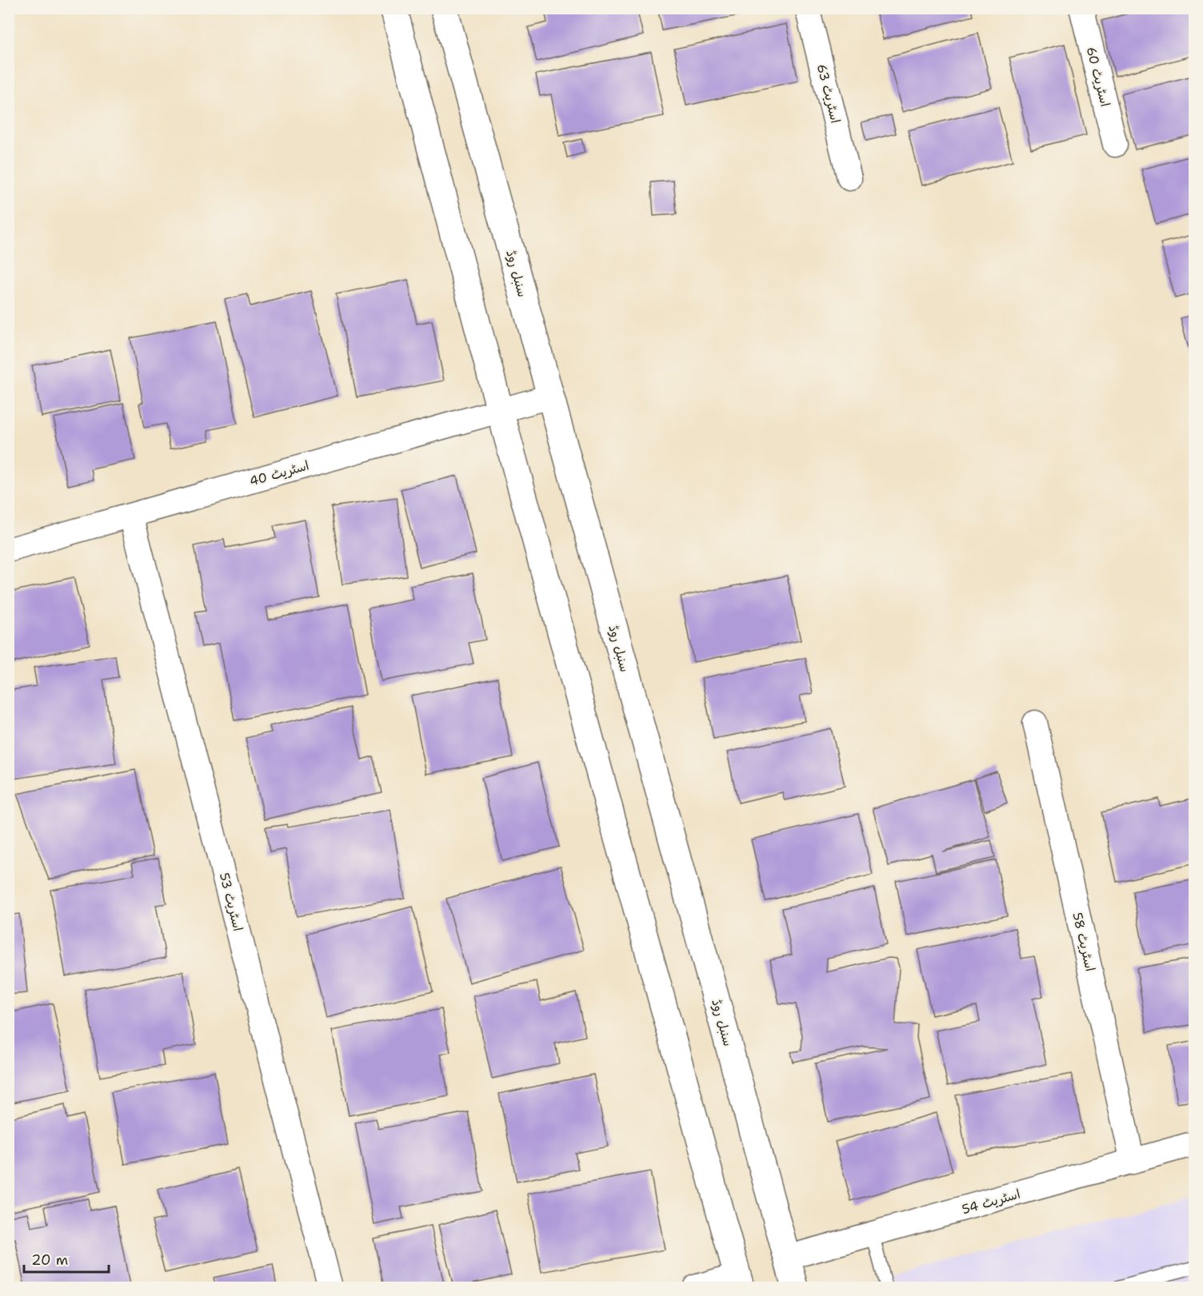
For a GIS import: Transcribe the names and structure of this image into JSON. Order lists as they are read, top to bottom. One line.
{"streets":{"street":["اسٹریٹ 60","اسٹریٹ 63","سنبل روڈ","اسٹریٹ 40","اسٹریٹ 53","اسٹریٹ 58","اسٹریٹ 54"]},"crossings":[["سنبل روڈ","اسٹریٹ 40"],["سنبل روڈ","اسٹریٹ 54"],["اسٹریٹ 40","اسٹریٹ 53"],["اسٹریٹ 58","اسٹریٹ 54"]],"scale_bar":"20 m"}
